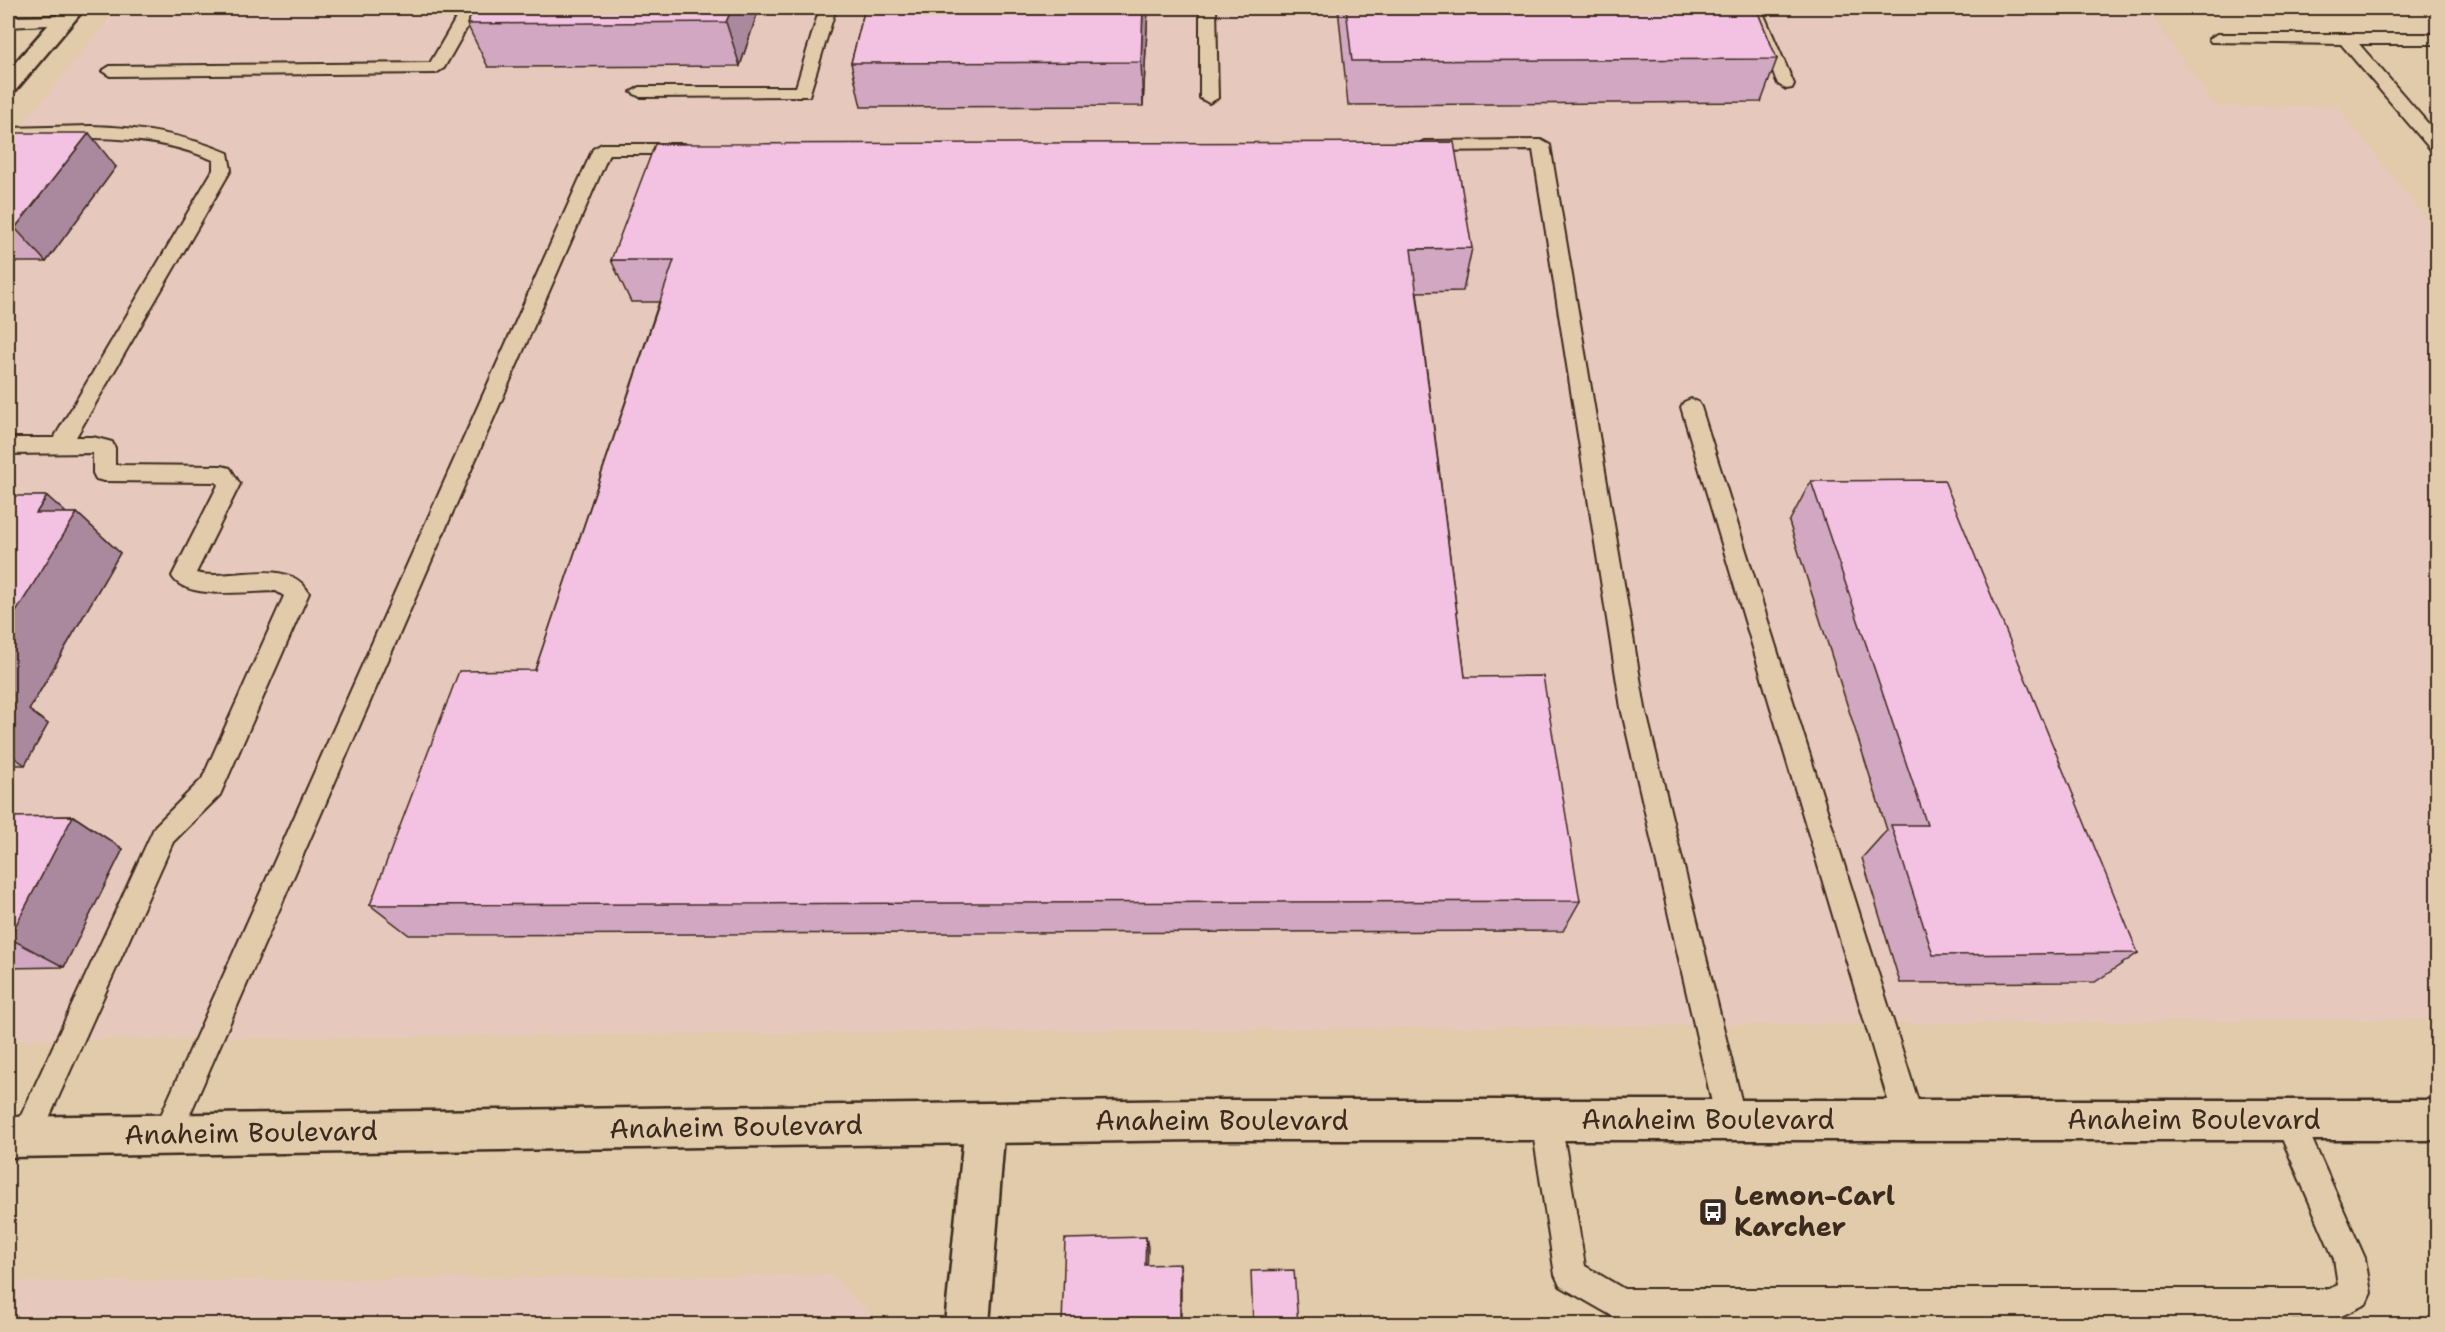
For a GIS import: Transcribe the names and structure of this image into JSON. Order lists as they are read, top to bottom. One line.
{"streets":{"street":["Anaheim Boulevard"]},"places":{"bus stop":["Lemon-Carl Karcher"]}}
